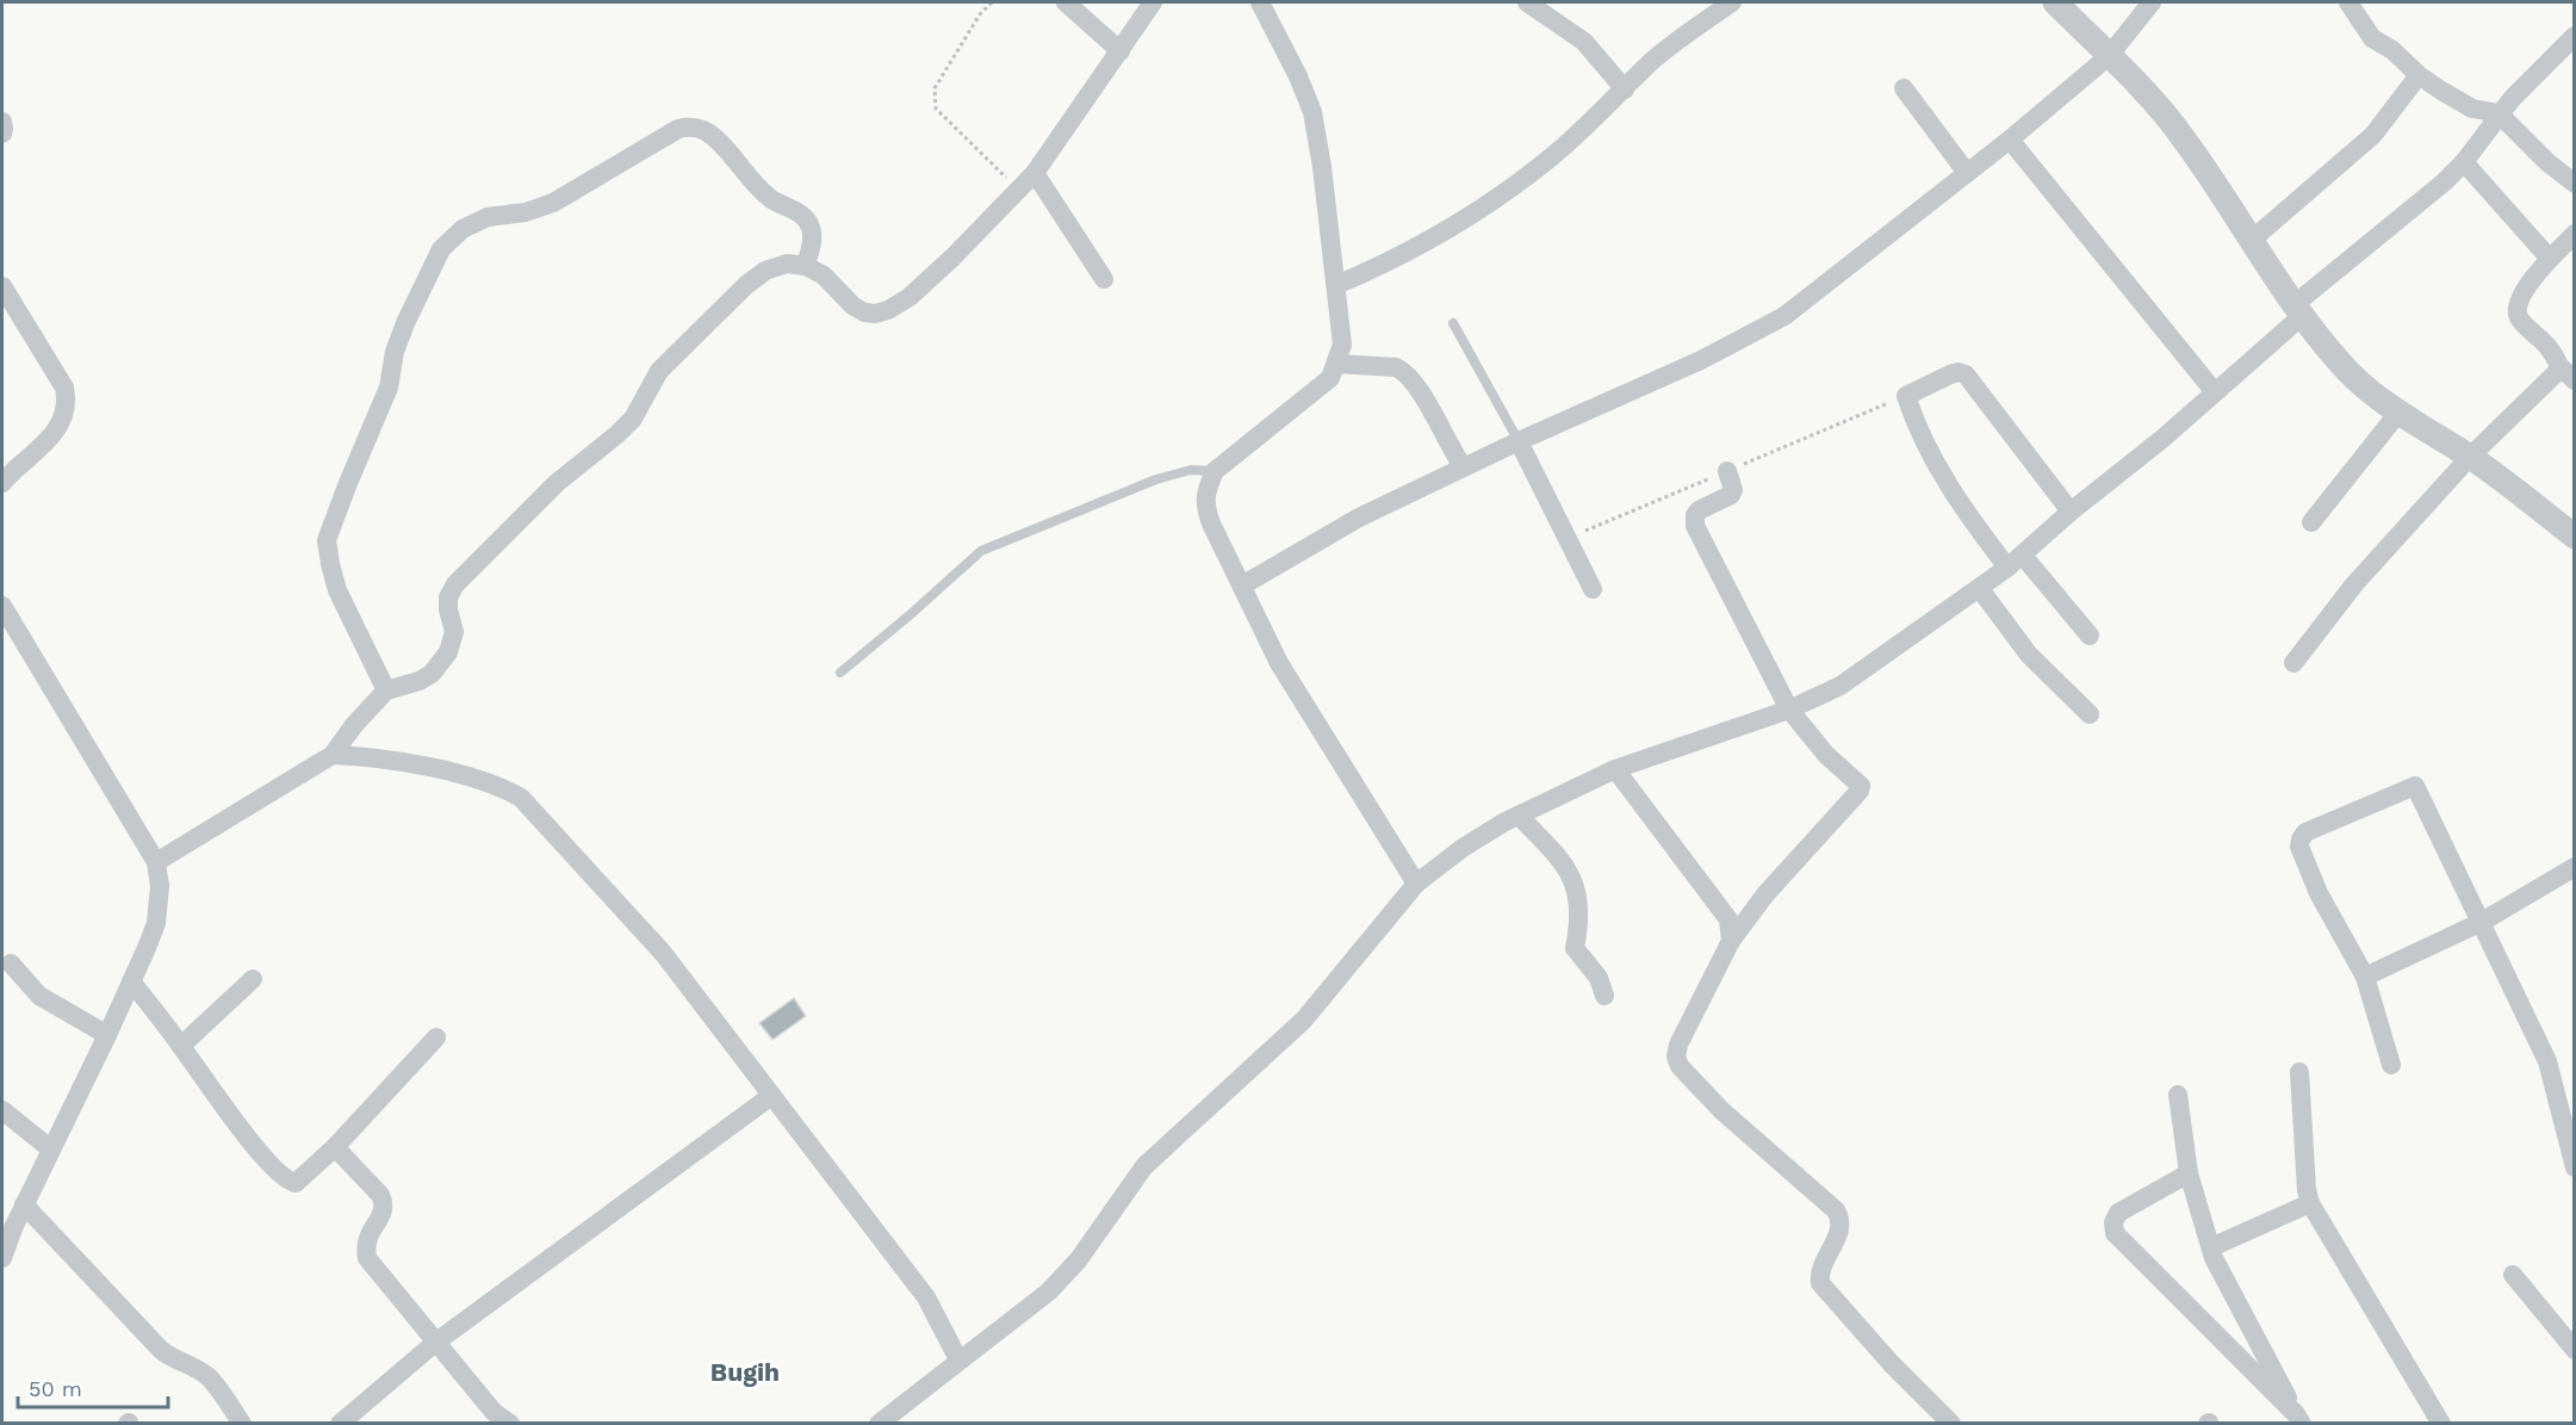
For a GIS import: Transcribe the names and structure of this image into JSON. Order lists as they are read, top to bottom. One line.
{"districts":["Bugih"],"scale_bar":"50 m"}
